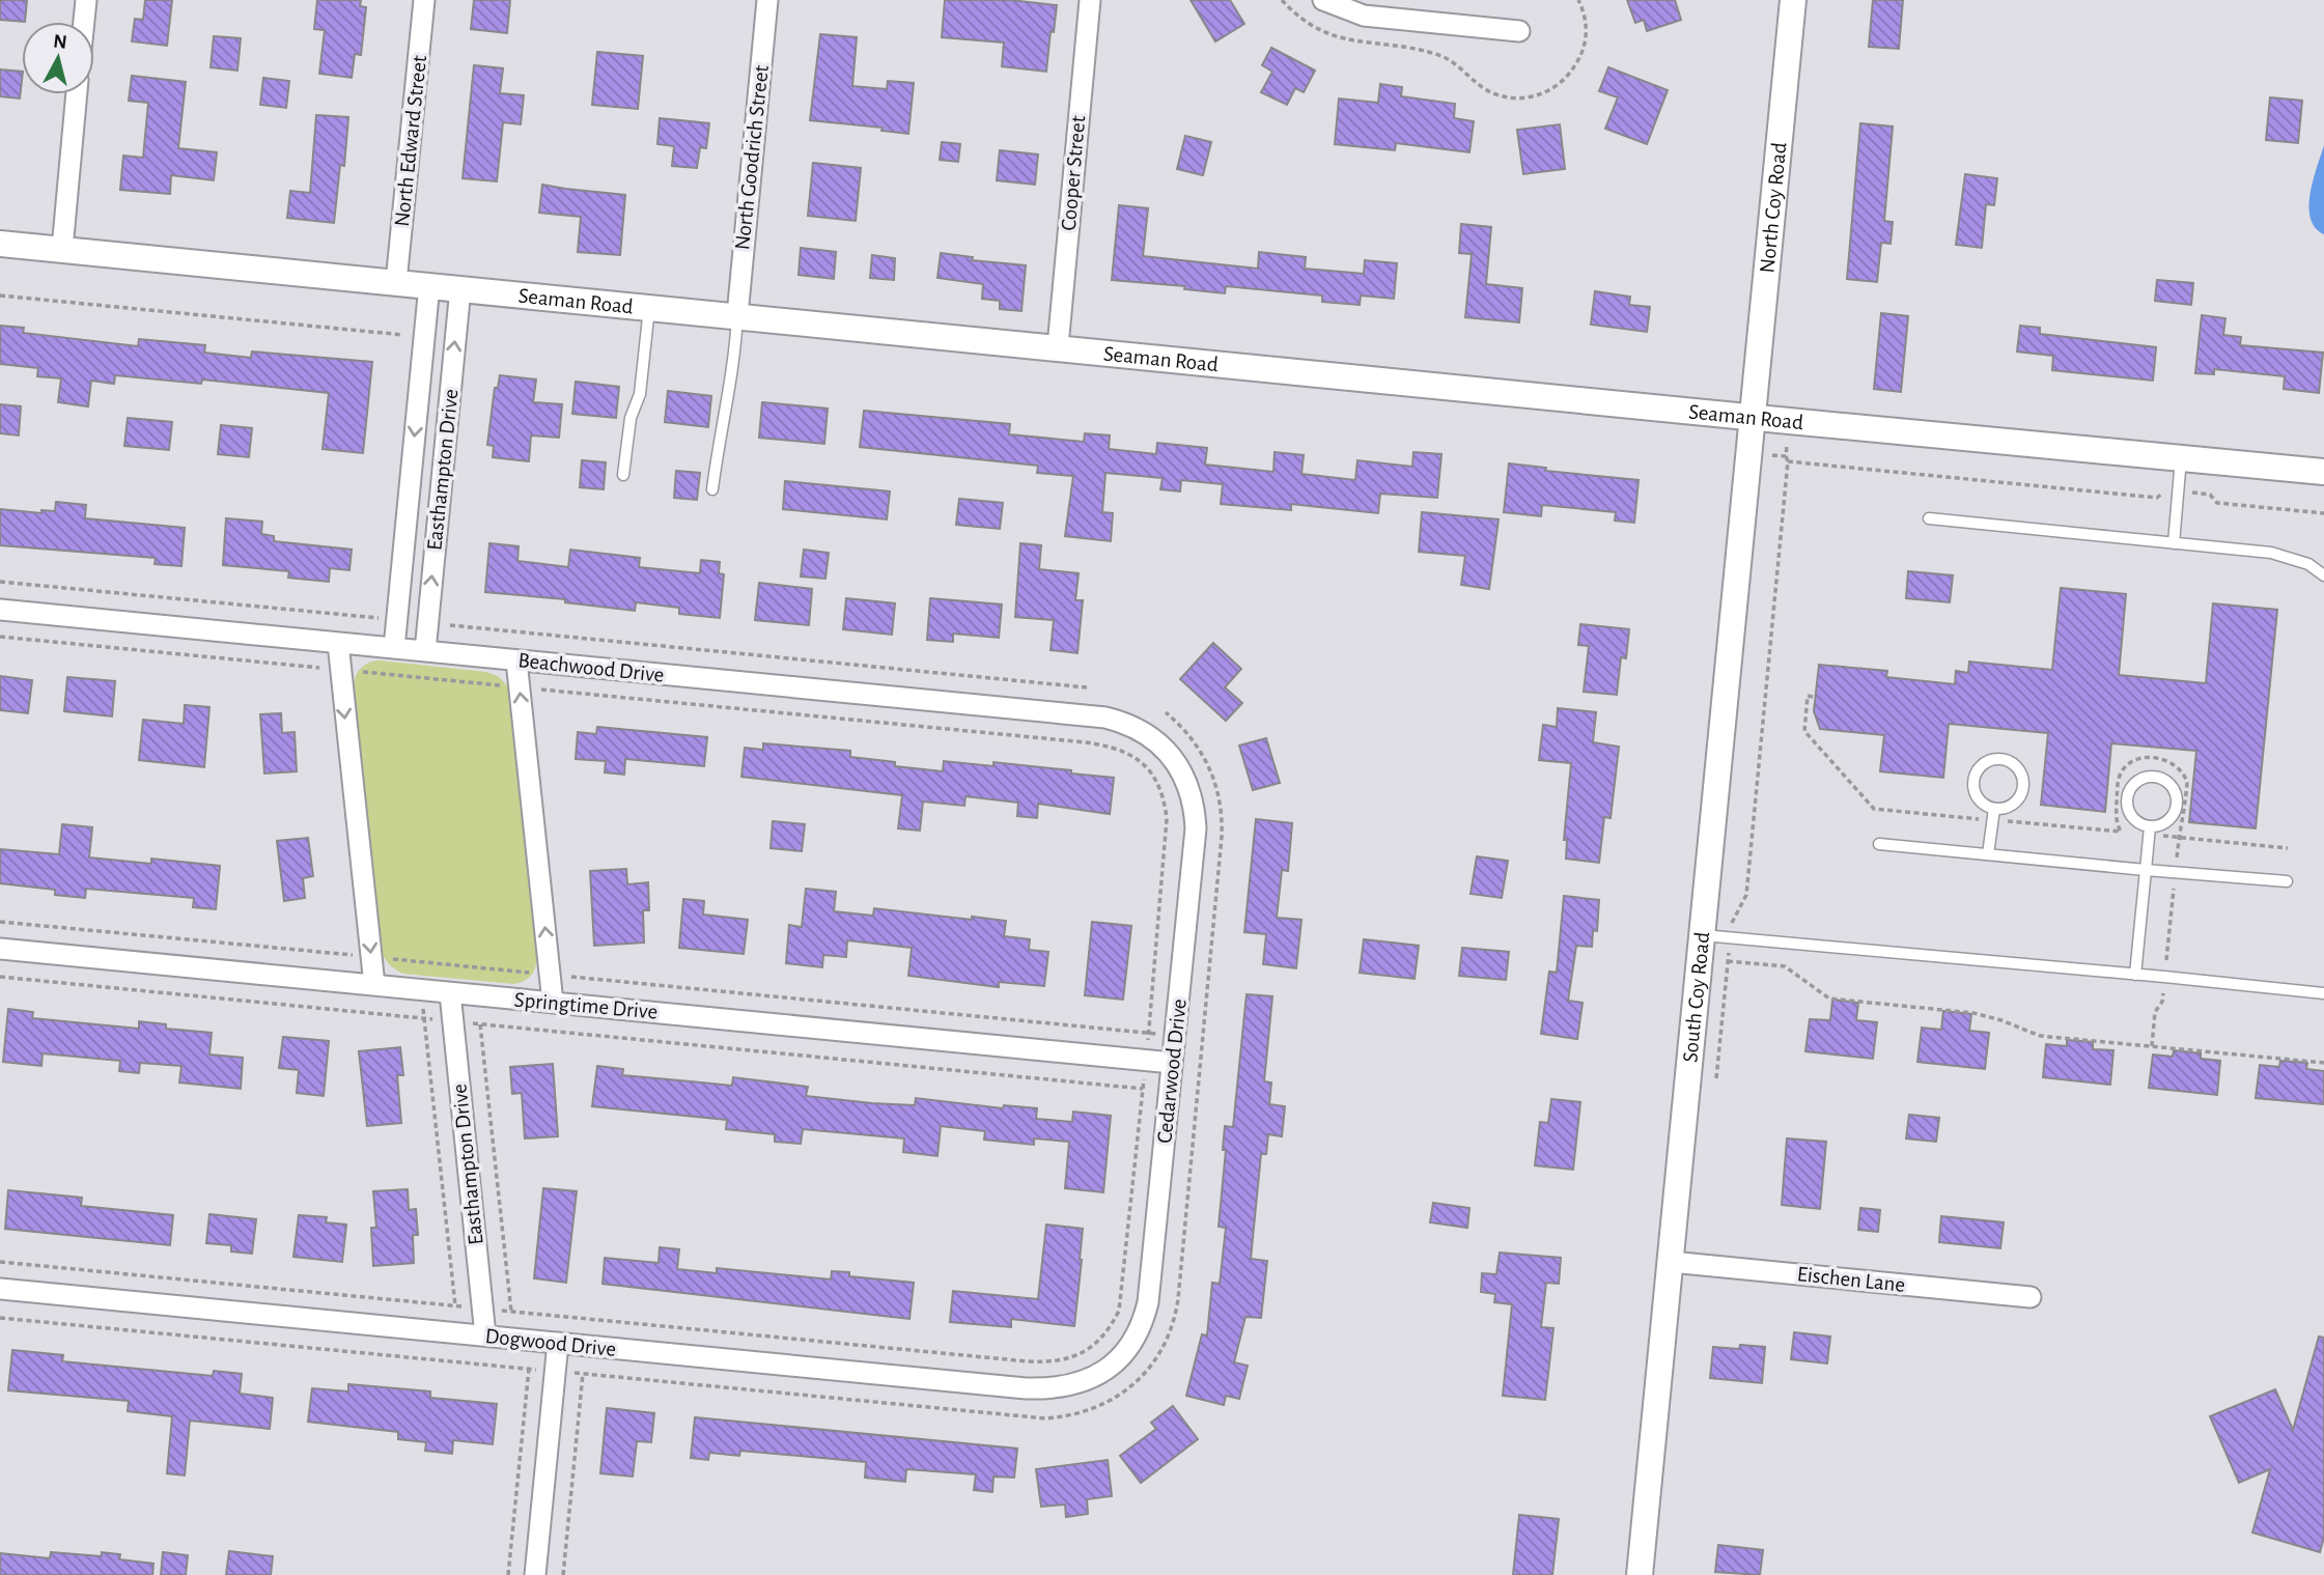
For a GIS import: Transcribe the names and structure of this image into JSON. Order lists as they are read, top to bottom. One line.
{"streets":{"street":["North Edward Street","North Goodrich Street","Cooper Street","North Coy Road","Seaman Road","Easthampton Drive","Beachwood Drive","South Coy Road","Springtime Drive","Cedarwood Drive","Eischen Lane","Dogwood Drive"]},"crossings":[["North Edward Street","Seaman Road"],["North Goodrich Street","Seaman Road"],["Cooper Street","Seaman Road"],["North Coy Road","Seaman Road"],["North Coy Road","South Coy Road"],["Seaman Road","Easthampton Drive"],["Seaman Road","South Coy Road"],["Easthampton Drive","Beachwood Drive"],["Easthampton Drive","Springtime Drive"],["Easthampton Drive","Dogwood Drive"],["Beachwood Drive","Cedarwood Drive"],["South Coy Road","Eischen Lane"],["Springtime Drive","Cedarwood Drive"],["Cedarwood Drive","Dogwood Drive"]],"north":"top"}
